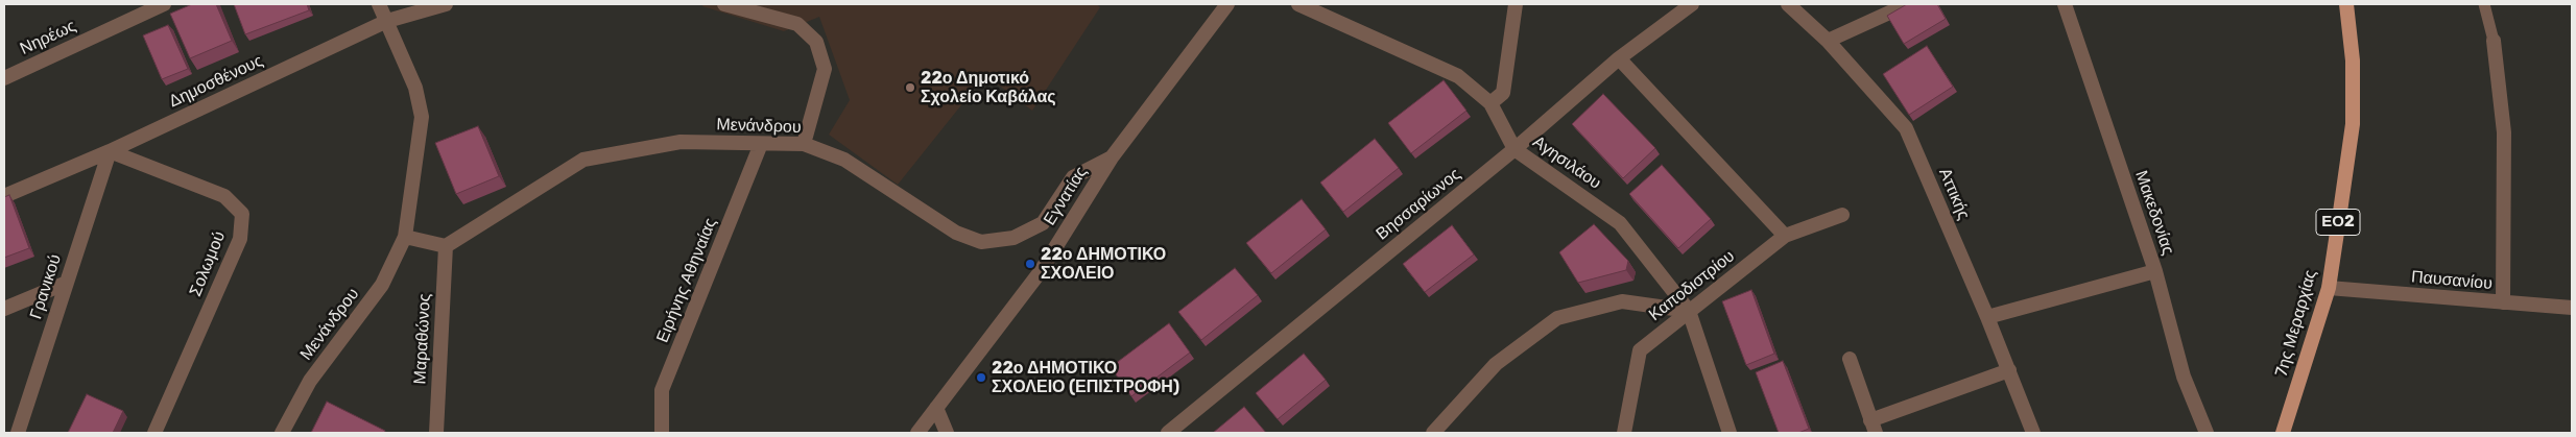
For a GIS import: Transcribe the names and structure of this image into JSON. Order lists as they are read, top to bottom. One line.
{"streets":{"main road":["ΕΟ2","7ης Μεραρχίας"],"street":["Νηρέως","Δημοσθένους","Μενάνδρου","Αγησιλάου","Αττικής","Εγνατίας","Βησσαρίωνος","Μακεδονίας","Σολωμού","Ειρήνης Αθηναίας","Παυσανίου","Καποδιστρίου","Γρανικού","Μαραθώνος"]},"crossings":[["Δημοσθένους","Μενάνδρου"],["Δημοσθένους","Σολωμού"],["Δημοσθένους","Γρανικού"],["Μενάνδρου","Εγνατίας"],["Μενάνδρου","Ειρήνης Αθηναίας"],["Μενάνδρου","Μαραθώνος"],["Αγησιλάου","Βησσαρίωνος"],["Αγησιλάου","Καποδιστρίου"],["Σολωμού","Γρανικού"],["Παυσανίου","7ης Μεραρχίας"]],"places":["22ο Δημοτικό Σχολείο Καβάλας","22ο ΔΗΜΟΤΙΚΟ ΣΧΟΛΕΙΟ","22ο ΔΗΜΟΤΙΚΟ ΣΧΟΛΕΙΟ (ΕΠΙΣΤΡΟΦΗ)"]}
